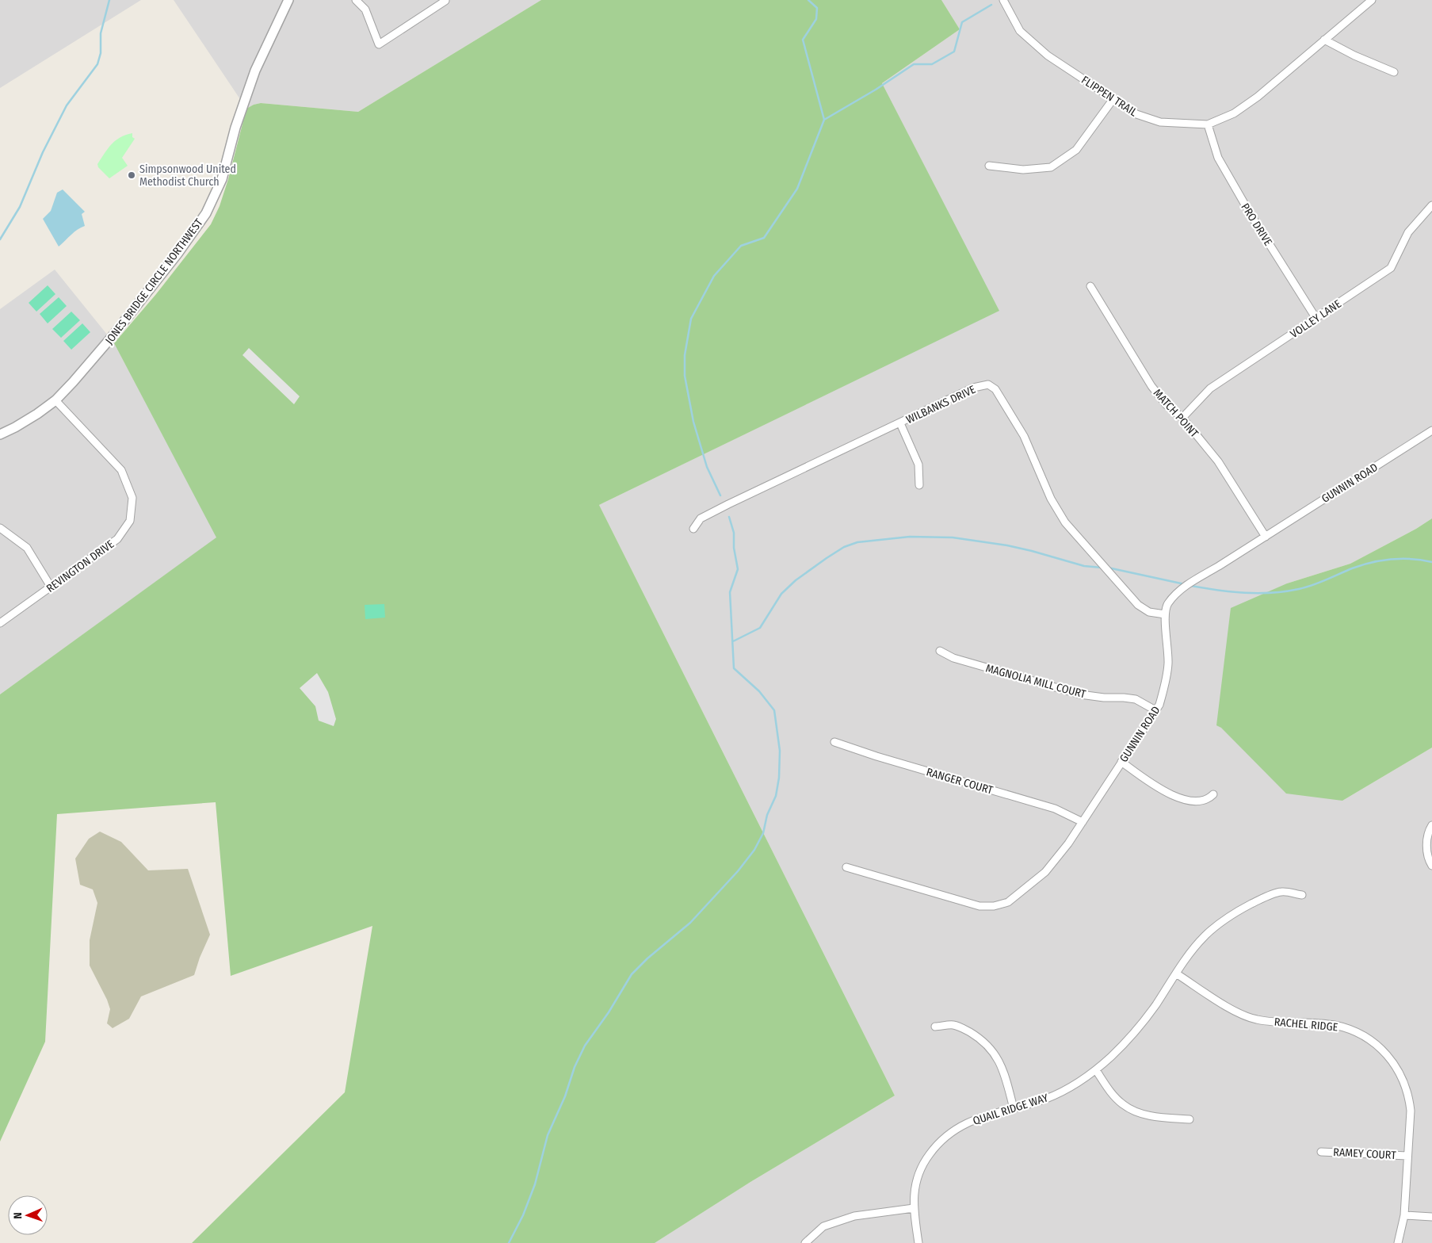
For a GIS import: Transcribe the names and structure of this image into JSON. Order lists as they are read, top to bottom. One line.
{"streets":{"street":["FLIPPEN TRAIL","PRO DRIVE","JONES BRIDGE CIRCLE NORTHWEST","VOLLEY LANE","WILBANKS DRIVE","MATCH POINT","GUNNIN ROAD","REVINGTON DRIVE","MAGNOLIA MILL COURT","RANGER COURT","RACHEL RIDGE","QUAIL RIDGE WAY","RAMEY COURT"]},"crossings":[["FLIPPEN TRAIL","PRO DRIVE"],["PRO DRIVE","VOLLEY LANE"],["JONES BRIDGE CIRCLE NORTHWEST","REVINGTON DRIVE"],["VOLLEY LANE","MATCH POINT"],["WILBANKS DRIVE","GUNNIN ROAD"],["MATCH POINT","GUNNIN ROAD"],["GUNNIN ROAD","MAGNOLIA MILL COURT"],["GUNNIN ROAD","RANGER COURT"],["RACHEL RIDGE","QUAIL RIDGE WAY"],["RACHEL RIDGE","RAMEY COURT"]],"places":["Simpsonwood United Methodist Church"],"north":"left"}
